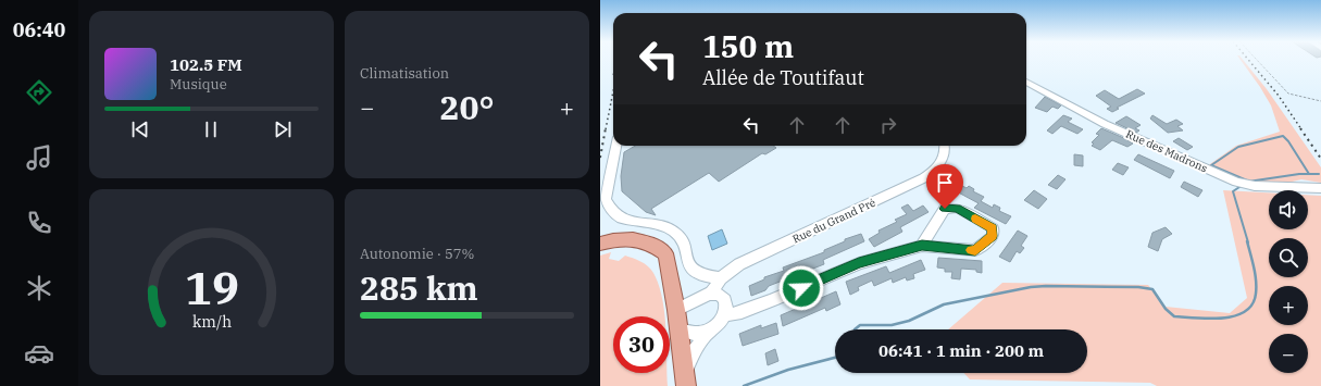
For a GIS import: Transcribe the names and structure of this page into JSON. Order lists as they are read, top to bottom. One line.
{"streets":{"street":["Rue des Madrons","Rue du Grand Pré"]},"page":{"tabs":"06:40","tile":["Climatisation",["Autonomie · 57%","285 km"]],"turn":["150 m","Allée de Toutifaut"],"song":["102.5 FM","Musique"],"heat":["−","20°","+"],"map_buttons":["+","−"],"limit":"30","trip":"06:41 · 1 min · 200 m","gauge":["19","km/h"]}}
